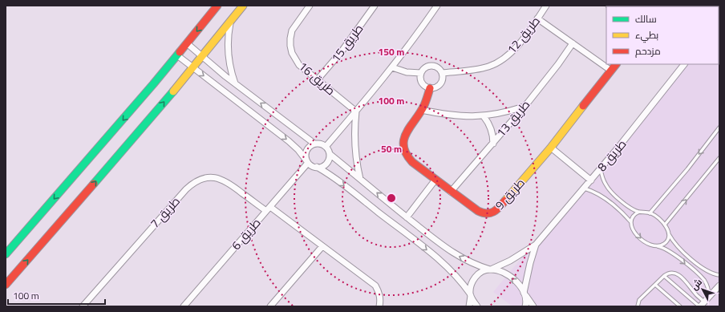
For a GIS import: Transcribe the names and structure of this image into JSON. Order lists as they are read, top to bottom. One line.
{"streets":{"street":["طريق 12","طريق 15","طريق 16","طريق 13","طريق 8","طريق 9","طريق 7","طريق 6"]},"crossings":[["طريق 12","طريق 9"],["طريق 15","طريق 16"],["طريق 13","طريق 9"],["طريق 7","طريق 6"]],"legend":["سالك","بطيء","مزدحم"],"scale_bar":"100 m","north":"top left","rings":["150 m","100 m","50 m"]}
